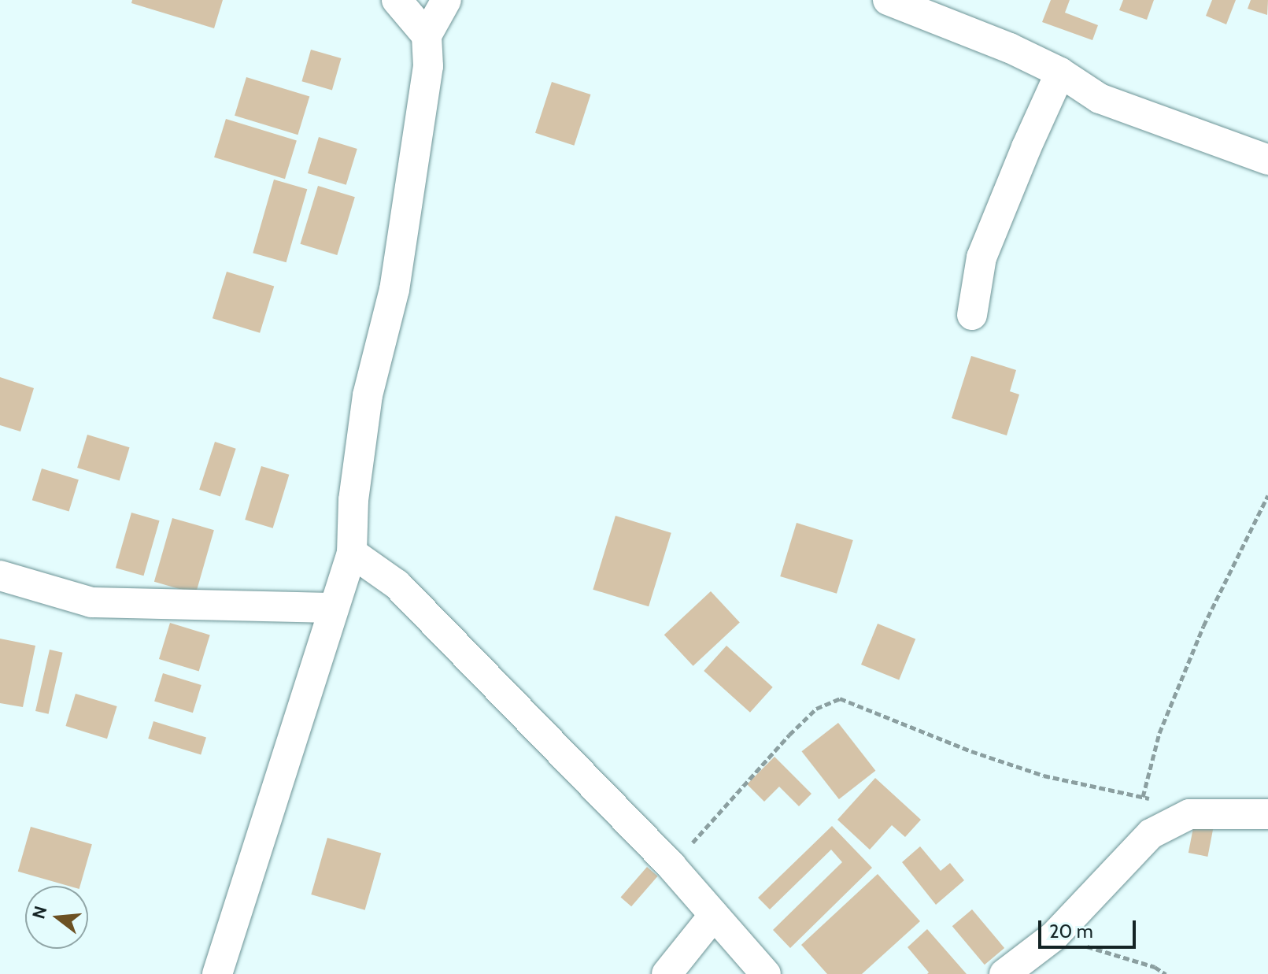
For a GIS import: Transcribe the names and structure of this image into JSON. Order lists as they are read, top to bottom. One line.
{"scale_bar":"20 m","north":"left"}
